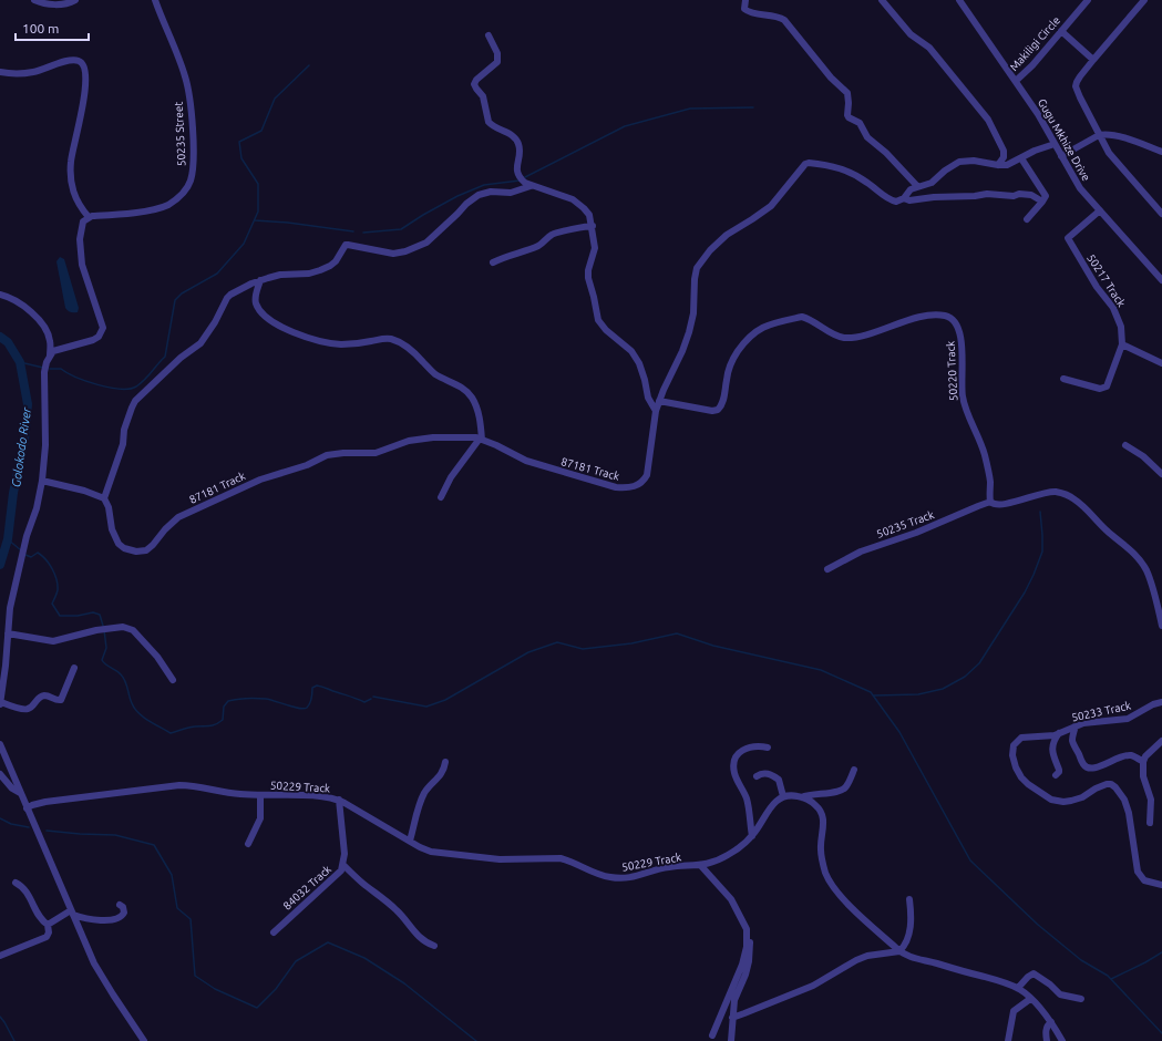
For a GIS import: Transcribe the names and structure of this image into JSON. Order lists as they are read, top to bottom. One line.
{"streets":{"street":["Makiligi Circle","50235 Street","Gugu Mkhize Drive","50217 Track","50220 Track","87181 Track","50235 Track","50233 Track","50229 Track","84032 Track"]},"crossings":[["Makiligi Circle","Gugu Mkhize Drive"],["Gugu Mkhize Drive","50217 Track"],["50220 Track","87181 Track"],["50220 Track","50235 Track"],["50229 Track","84032 Track"]],"water":["Golokodo River"],"scale_bar":"100 m"}
